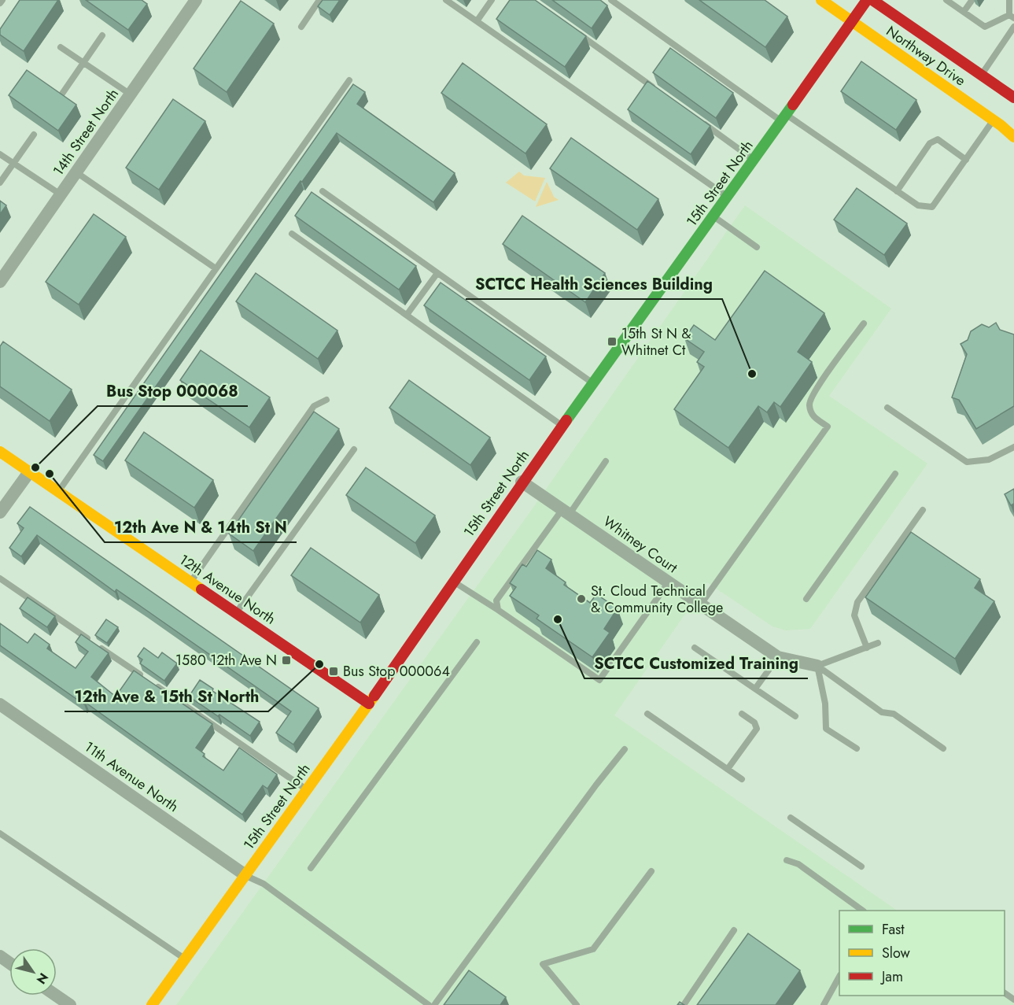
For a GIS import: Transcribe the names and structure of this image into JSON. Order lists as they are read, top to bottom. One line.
{"streets":{"street":["Northway Drive","14th Street North","15th Street North","Whitney Court","12th Avenue North","11th Avenue North"]},"crossings":[["Northway Drive","15th Street North"],["15th Street North","Whitney Court"],["15th Street North","12th Avenue North"],["15th Street North","11th Avenue North"]],"places":{"transit":["15th St N & Whitnet Ct","1580 12th Ave N","Bus Stop 000064"],"other":["SCTCC Health Sciences Building","Bus Stop 000068","12th Ave N & 14th St N","St. Cloud Technical & Community College","SCTCC Customized Training","12th Ave & 15th St North"]},"legend":["Fast","Slow","Jam"],"north":"bottom right"}
